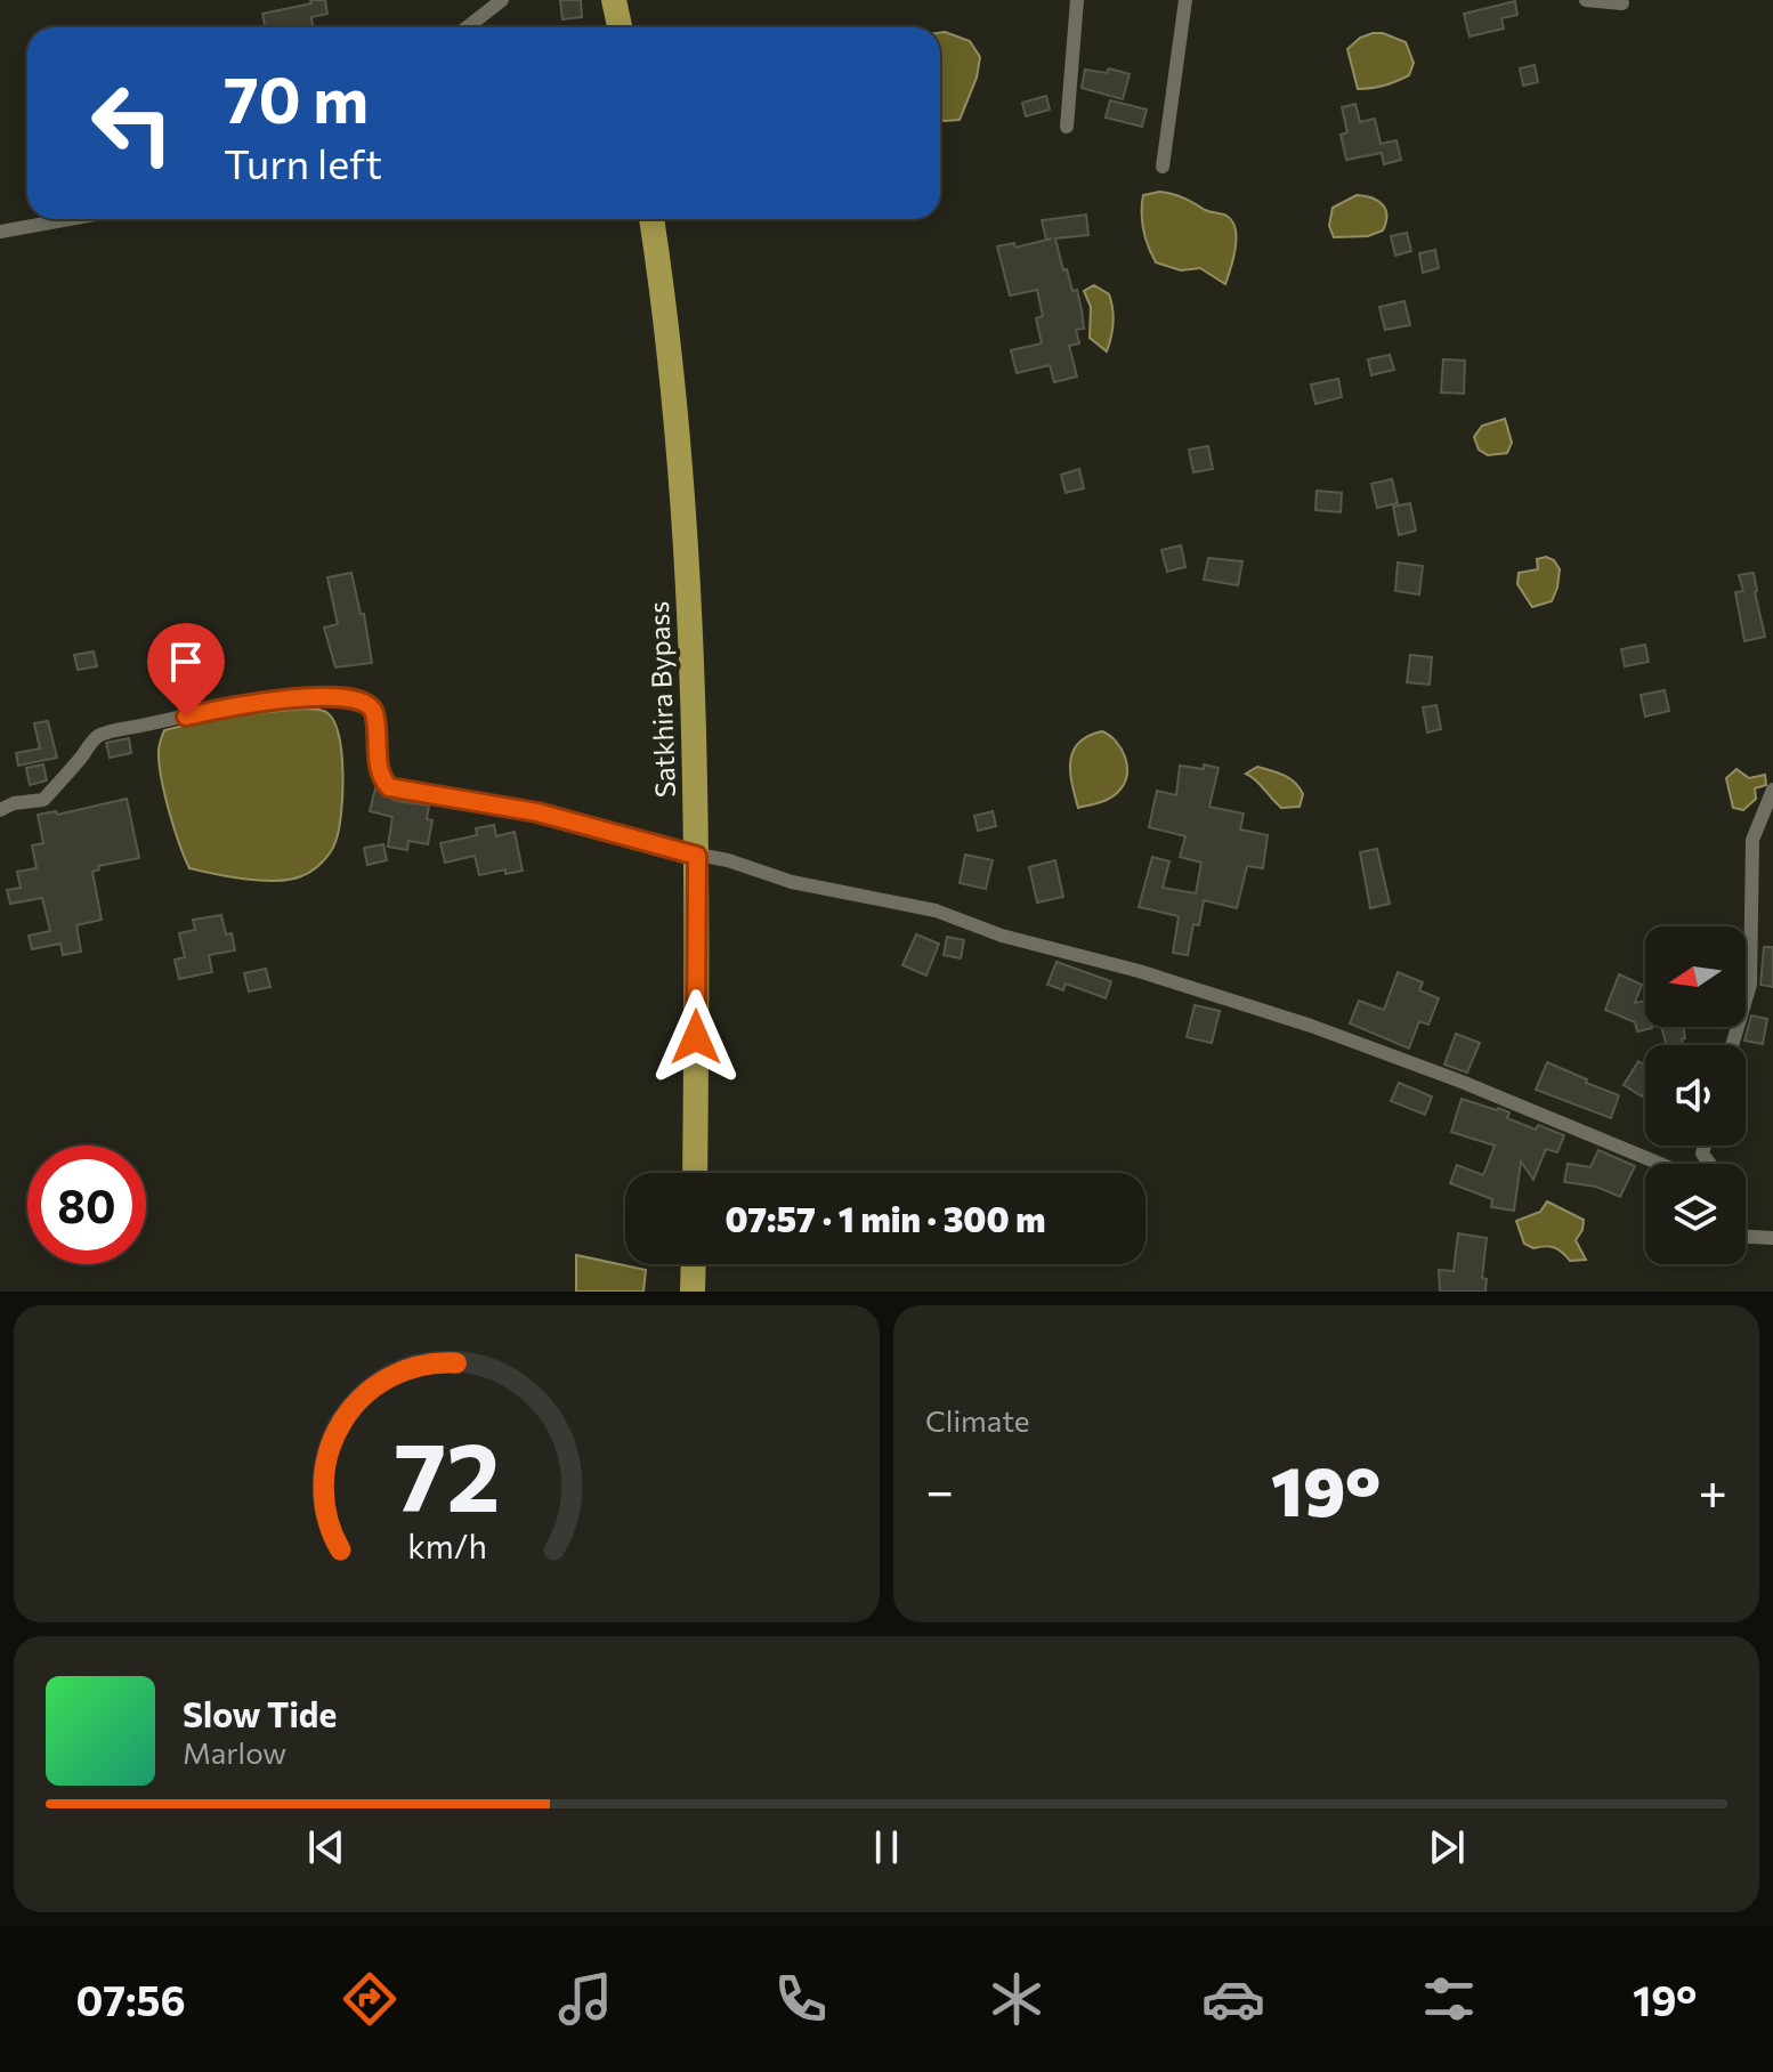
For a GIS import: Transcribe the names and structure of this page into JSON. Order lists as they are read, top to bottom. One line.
{"streets":{"highway":["Satkhira Bypass"]},"north":"left","page":{"turn":["70 m","Turn left"],"limit":"80","trip":"07:57 · 1 min · 300 m","tile":"Climate","heat":["−","19°","+"],"song":["Slow Tide","Marlow"],"tabs":["07:56","19°"],"gauge":["72","km/h"]}}
